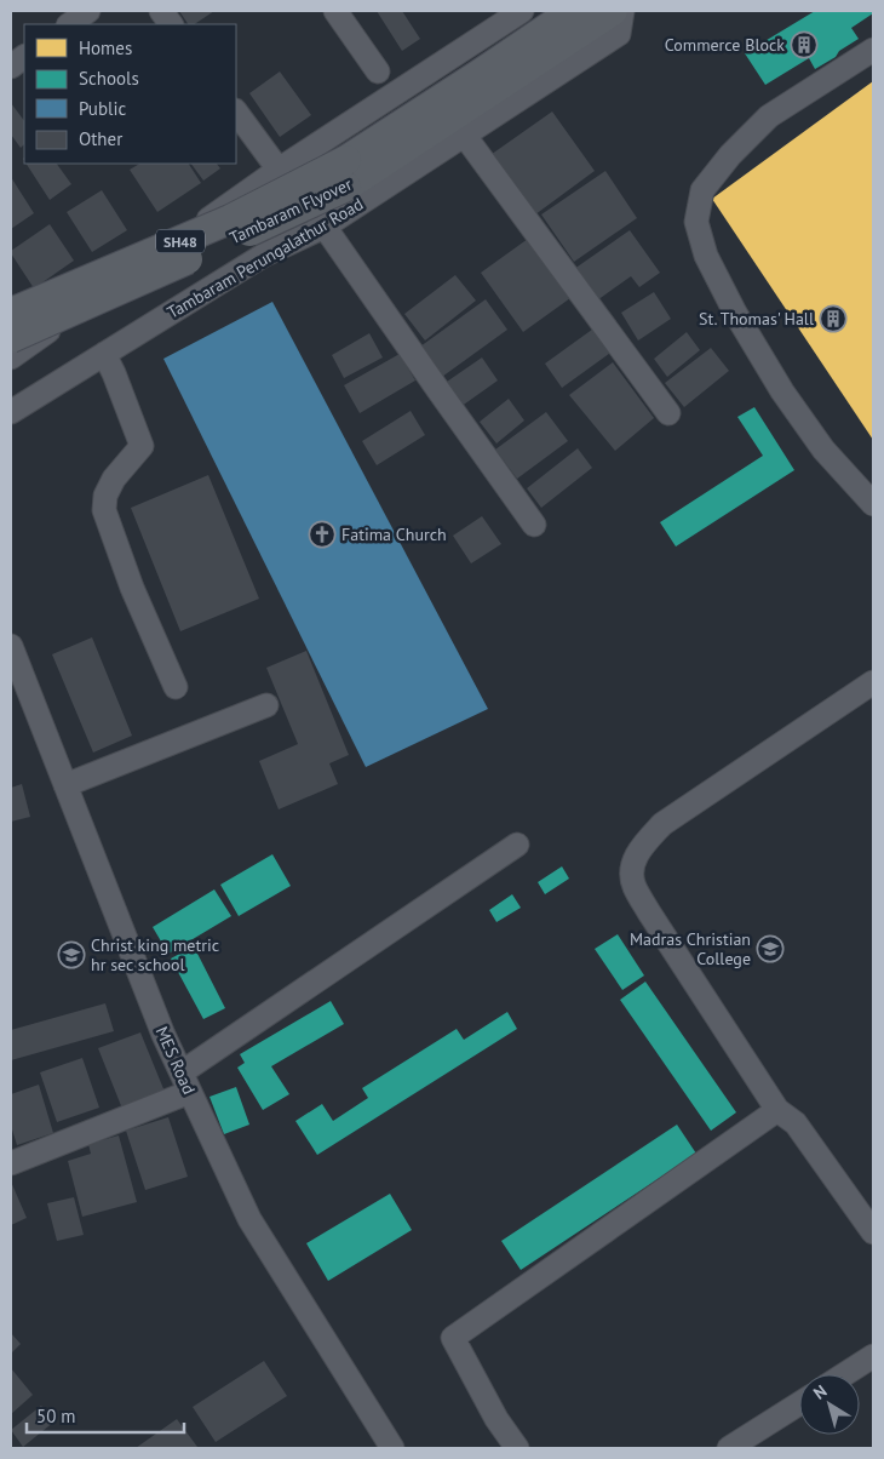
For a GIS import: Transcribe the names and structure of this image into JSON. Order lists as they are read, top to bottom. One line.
{"streets":{"main road":["Tambaram Flyover","SH48"],"street":["Tambaram Perungalathur Road","MES Road"]},"places":{"building":["Commerce Block","St. Thomas' Hall"],"church":["Fatima Church"],"school or university":["Madras Christian College","Christ king metric hr sec school"]},"legend":["Homes","Schools","Public","Other"],"scale_bar":"50 m","north":"top left"}
